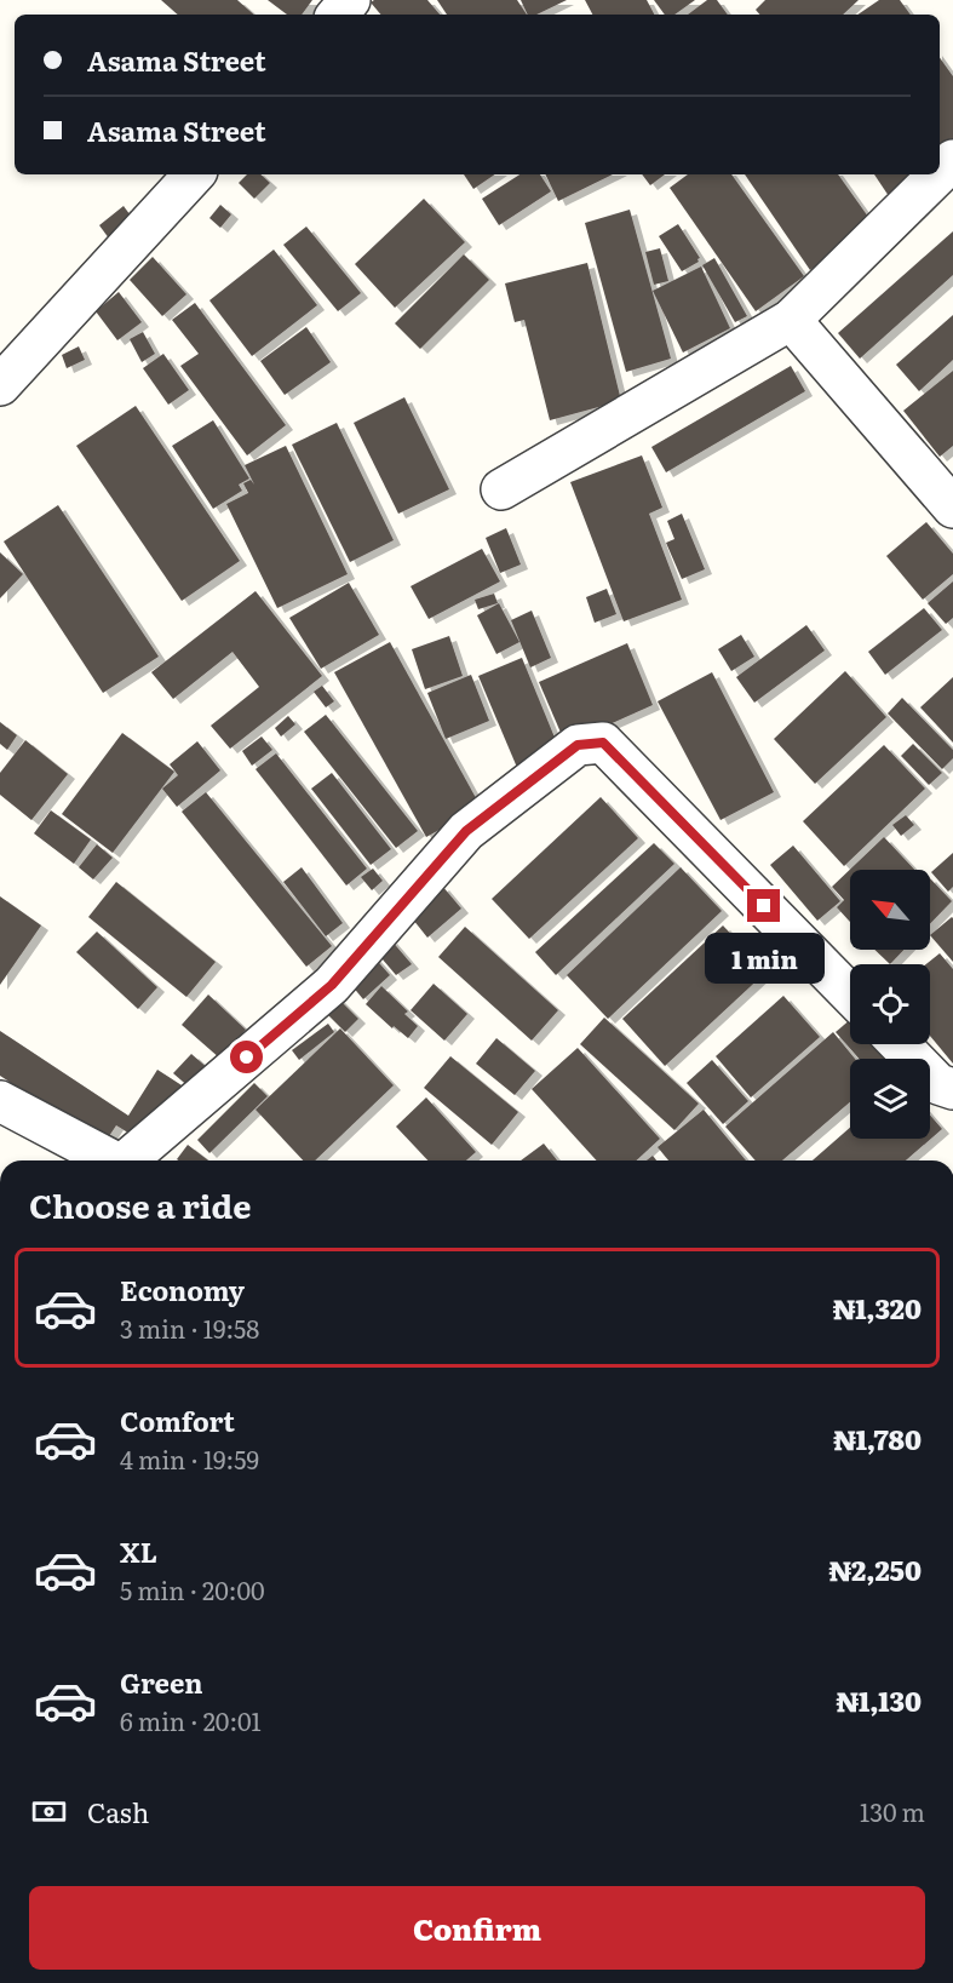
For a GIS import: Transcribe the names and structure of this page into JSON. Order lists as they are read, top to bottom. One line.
{"north":"top left","page":{"banner":["Asama Street","Asama Street"],"bubble":"1 min","heading":"Choose a ride","list":[{"name":"Economy","note":"3 min · 19:58","value":"₦1,320"},{"name":"Comfort","note":"4 min · 19:59","value":"₦1,780"},{"name":"XL","note":"5 min · 20:00","value":"₦2,250"},{"name":"Green","note":"6 min · 20:01","value":"₦1,130"}],"pay":["Cash","130 m"],"buttons":"Confirm"}}
